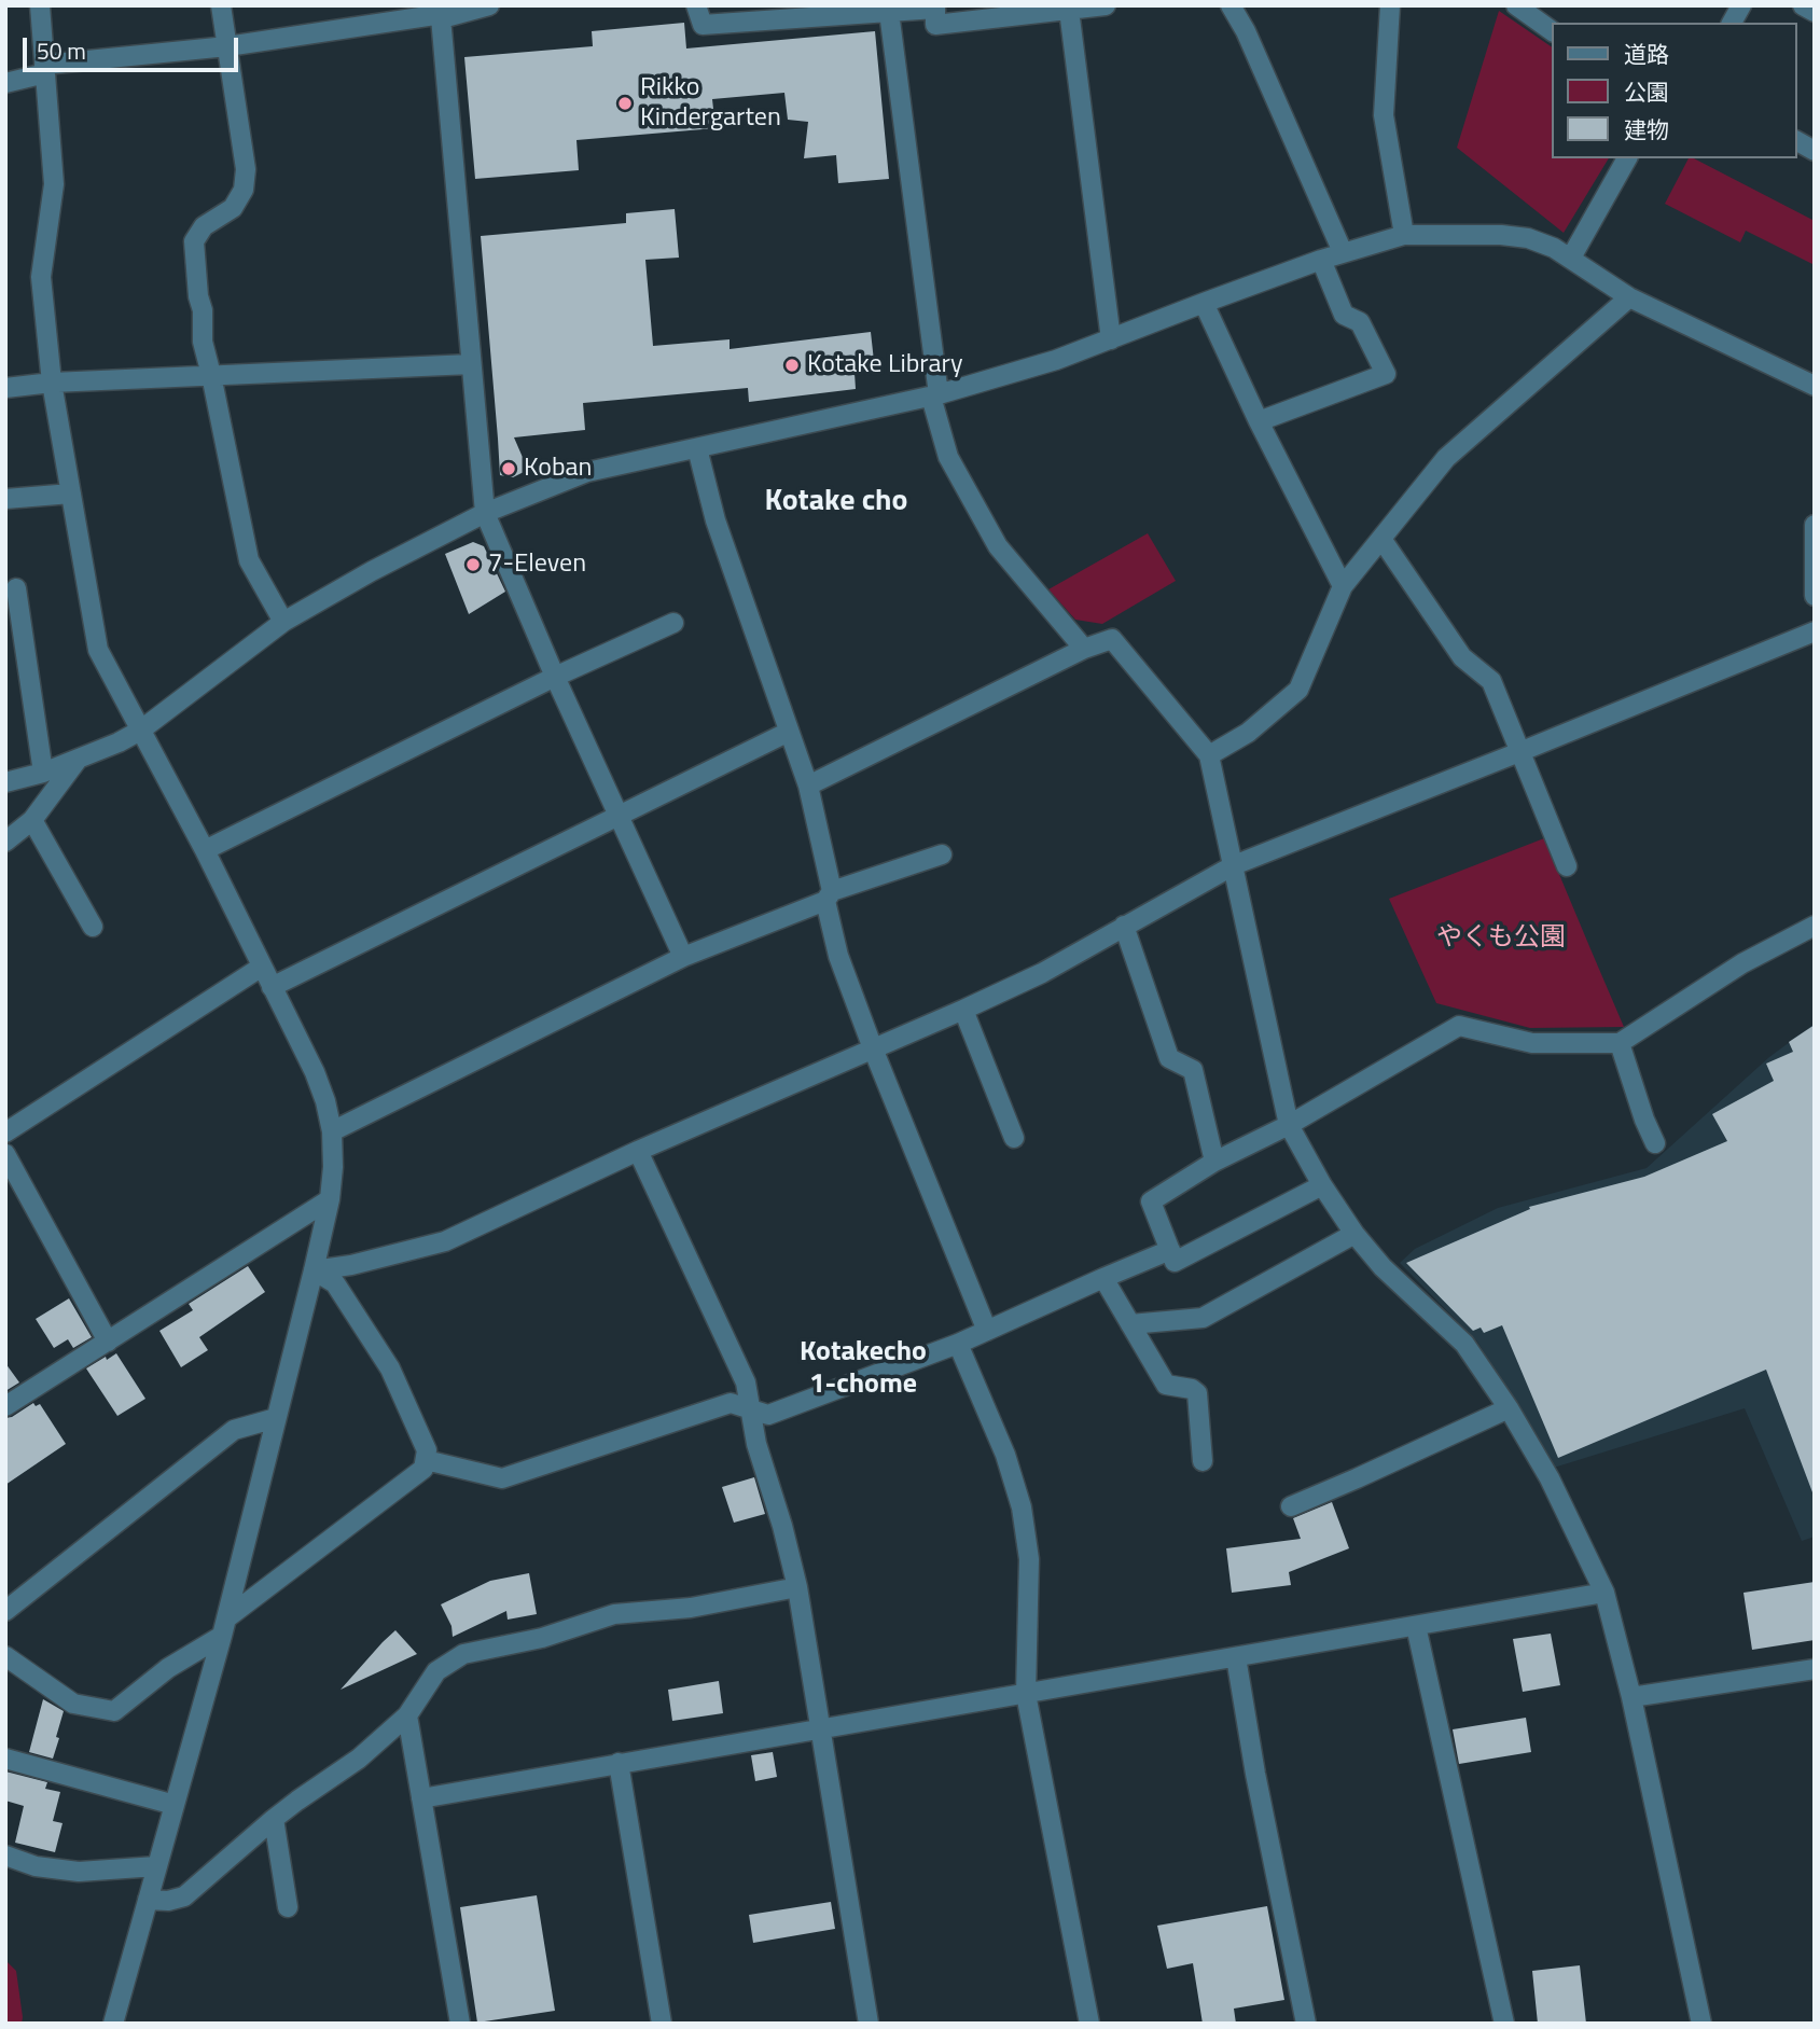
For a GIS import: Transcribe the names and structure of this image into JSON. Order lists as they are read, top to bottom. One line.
{"districts":["Kotake cho","Kotakecho 1-chome"],"parks":["やくも公園"],"places":["Rikko Kindergarten","Kotake Library","Koban","7-Eleven"],"legend":["道路","公園","建物"],"scale_bar":"50 m"}
